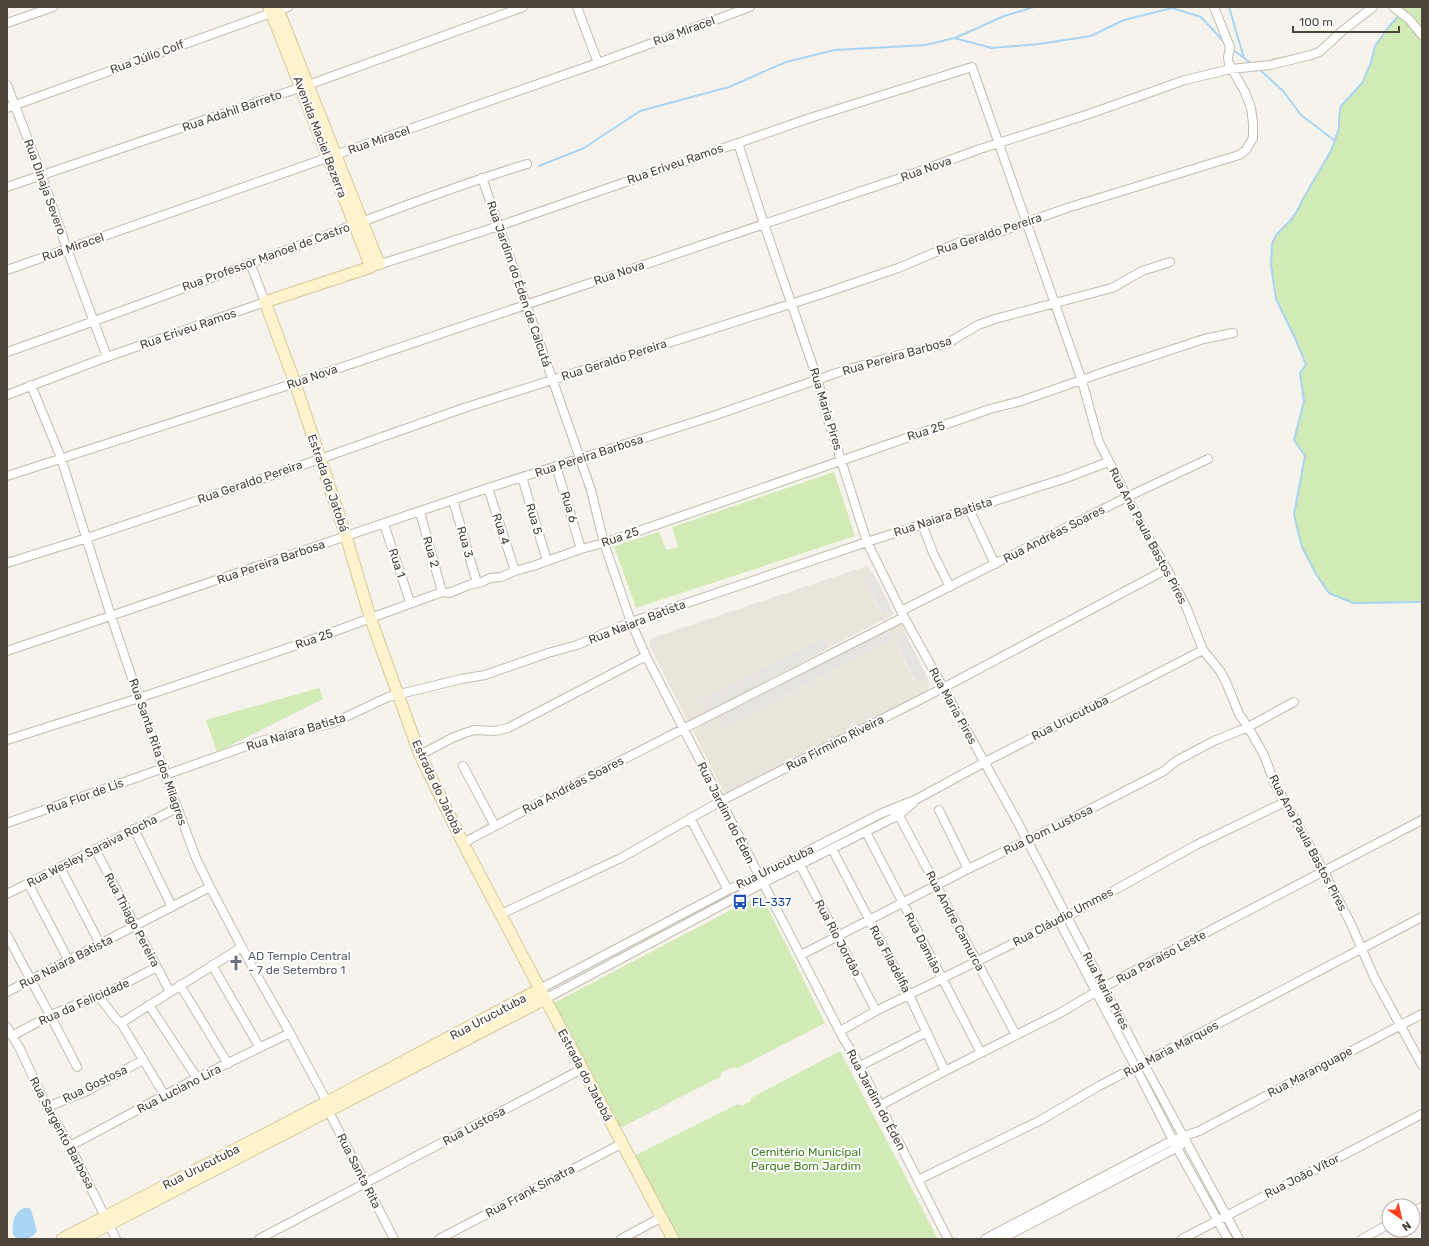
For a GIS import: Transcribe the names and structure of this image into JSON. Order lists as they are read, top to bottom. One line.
{"streets":{"street":["Rua Miracel","Rua Júlio Colf","Rua Adahil Barreto","Avenida Maciel Bezerra","Rua Eriveu Ramos","Rua Nova","Rua Dinaja Severo","Rua Geraldo Pereira","Rua Professor Manoel de Castro","Rua Jardim do Éden de Calcutá","Rua Pereira Barbosa","Rua Maria Pires","Rua 25","Estrada do Jatobá","Rua 6","Rua Naiara Batista","Rua 5","Rua 4","Rua Andréas Soares","Rua Ana Paula Bastos Pires","Rua 3","Rua 2","Rua 1","Rua Urucutuba","Rua Firmino Riveira","Rua Santa Rita dos Milagres","Rua Flor de Lis","Rua Jardim do Éden","Rua Dom Lustosa","Rua Wesley Saraiva Rocha","Rua Cláudio Ummes","Rua Thiago Pereira","Rua Andre Camurca","Rua Rio Jordão","Rua Damião","Rua Paraíso Leste","Rua Filadélfia","Rua da Felicidade","Rua Maria Marques","Rua Maranguape","Rua Gostosa","Rua Luciano Lira","Rua Lustosa","Rua Sargento Barbosa","Rua Santa Rita","Rua João Vítor","Rua Frank Sinatra"]},"crossings":[["Rua Miracel","Avenida Maciel Bezerra"],["Rua Miracel","Rua Dinaja Severo"],["Rua Júlio Colf","Avenida Maciel Bezerra"],["Rua Júlio Colf","Rua Dinaja Severo"],["Rua Adahil Barreto","Avenida Maciel Bezerra"],["Rua Adahil Barreto","Rua Dinaja Severo"],["Avenida Maciel Bezerra","Rua Eriveu Ramos"],["Avenida Maciel Bezerra","Rua Professor Manoel de Castro"],["Rua Eriveu Ramos","Rua Dinaja Severo"],["Rua Eriveu Ramos","Rua Jardim do Éden de Calcutá"],["Rua Eriveu Ramos","Rua Maria Pires"],["Rua Eriveu Ramos","Estrada do Jatobá"],["Rua Eriveu Ramos","Rua Ana Paula Bastos Pires"],["Rua Eriveu Ramos","Rua Santa Rita dos Milagres"],["Rua Nova","Rua Geraldo Pereira"],["Rua Nova","Rua Jardim do Éden de Calcutá"],["Rua Nova","Rua Maria Pires"],["Rua Nova","Estrada do Jatobá"],["Rua Nova","Rua Ana Paula Bastos Pires"],["Rua Nova","Rua Santa Rita dos Milagres"],["Rua Dinaja Severo","Rua Professor Manoel de Castro"],["Rua Geraldo Pereira","Rua Jardim do Éden de Calcutá"],["Rua Geraldo Pereira","Rua Maria Pires"],["Rua Geraldo Pereira","Estrada do Jatobá"],["Rua Geraldo Pereira","Rua Ana Paula Bastos Pires"],["Rua Geraldo Pereira","Rua Santa Rita dos Milagres"],["Rua Professor Manoel de Castro","Rua Jardim do Éden de Calcutá"],["Rua Professor Manoel de Castro","Estrada do Jatobá"],["Rua Jardim do Éden de Calcutá","Rua Pereira Barbosa"],["Rua Jardim do Éden de Calcutá","Rua Jardim do Éden"],["Rua Pereira Barbosa","Rua Maria Pires"],["Rua Pereira Barbosa","Estrada do Jatobá"],["Rua Pereira Barbosa","Rua 6"],["Rua Pereira Barbosa","Rua 5"],["Rua Pereira Barbosa","Rua 4"],["Rua Pereira Barbosa","Rua Ana Paula Bastos Pires"],["Rua Pereira Barbosa","Rua 3"],["Rua Pereira Barbosa","Rua 2"],["Rua Pereira Barbosa","Rua 1"],["Rua Pereira Barbosa","Rua Santa Rita dos Milagres"],["Rua Pereira Barbosa","Rua Jardim do Éden"],["Rua Maria Pires","Rua 25"],["Rua Maria Pires","Rua Naiara Batista"],["Rua Maria Pires","Rua Andréas Soares"],["Rua Maria Pires","Rua Urucutuba"],["Rua Maria Pires","Rua Firmino Riveira"],["Rua Maria Pires","Rua Dom Lustosa"],["Rua Maria Pires","Rua Cláudio Ummes"],["Rua Maria Pires","Rua Paraíso Leste"],["Rua Maria Pires","Rua Maria Marques"],["Rua Maria Pires","Rua Maranguape"],["Rua Maria Pires","Rua João Vítor"],["Rua 25","Estrada do Jatobá"],["Rua 25","Rua 6"],["Rua 25","Rua 5"],["Rua 25","Rua 4"],["Rua 25","Rua Ana Paula Bastos Pires"],["Rua 25","Rua 3"],["Rua 25","Rua 2"],["Rua 25","Rua 1"],["Rua 25","Rua Santa Rita dos Milagres"],["Rua 25","Rua Jardim do Éden"],["Estrada do Jatobá","Rua Naiara Batista"],["Estrada do Jatobá","Rua Andréas Soares"],["Estrada do Jatobá","Rua Urucutuba"],["Estrada do Jatobá","Rua Firmino Riveira"],["Estrada do Jatobá","Rua Lustosa"],["Estrada do Jatobá","Rua Frank Sinatra"],["Rua Naiara Batista","Rua Ana Paula Bastos Pires"],["Rua Naiara Batista","Rua Santa Rita dos Milagres"],["Rua Naiara Batista","Rua Flor de Lis"],["Rua Naiara Batista","Rua Jardim do Éden"],["Rua Naiara Batista","Rua Thiago Pereira"],["Rua Andréas Soares","Rua Ana Paula Bastos Pires"],["Rua Andréas Soares","Rua Jardim do Éden"],["Rua Ana Paula Bastos Pires","Rua Urucutuba"],["Rua Ana Paula Bastos Pires","Rua Firmino Riveira"],["Rua Ana Paula Bastos Pires","Rua Dom Lustosa"],["Rua Ana Paula Bastos Pires","Rua Cláudio Ummes"],["Rua Ana Paula Bastos Pires","Rua Paraíso Leste"],["Rua Ana Paula Bastos Pires","Rua Maria Marques"],["Rua Ana Paula Bastos Pires","Rua Maranguape"],["Rua Urucutuba","Rua Santa Rita dos Milagres"],["Rua Urucutuba","Rua Jardim do Éden"],["Rua Urucutuba","Rua Andre Camurca"],["Rua Urucutuba","Rua Rio Jordão"],["Rua Urucutuba","Rua Damião"],["Rua Urucutuba","Rua Filadélfia"],["Rua Urucutuba","Rua Sargento Barbosa"],["Rua Urucutuba","Rua Santa Rita"],["Rua Firmino Riveira","Rua Jardim do Éden"],["Rua Santa Rita dos Milagres","Rua Flor de Lis"],["Rua Santa Rita dos Milagres","Rua Wesley Saraiva Rocha"],["Rua Santa Rita dos Milagres","Rua Luciano Lira"],["Rua Santa Rita dos Milagres","Rua Santa Rita"],["Rua Jardim do Éden","Rua Dom Lustosa"],["Rua Jardim do Éden","Rua Cláudio Ummes"],["Rua Jardim do Éden","Rua Paraíso Leste"],["Rua Jardim do Éden","Rua Maria Marques"],["Rua Dom Lustosa","Rua Andre Camurca"],["Rua Dom Lustosa","Rua Rio Jordão"],["Rua Dom Lustosa","Rua Damião"],["Rua Dom Lustosa","Rua Filadélfia"],["Rua Wesley Saraiva Rocha","Rua Thiago Pereira"],["Rua Cláudio Ummes","Rua Andre Camurca"],["Rua Cláudio Ummes","Rua Rio Jordão"],["Rua Cláudio Ummes","Rua Damião"],["Rua Cláudio Ummes","Rua Filadélfia"],["Rua Thiago Pereira","Rua da Felicidade"],["Rua Andre Camurca","Rua Paraíso Leste"],["Rua Damião","Rua Paraíso Leste"],["Rua Paraíso Leste","Rua Filadélfia"],["Rua da Felicidade","Rua Sargento Barbosa"],["Rua Gostosa","Rua Sargento Barbosa"],["Rua Luciano Lira","Rua Sargento Barbosa"],["Rua Lustosa","Rua Santa Rita"]],"parks":["Cemitério Municipal Parque Bom Jardim"],"places":{"bus stop":["FL-337"],"church":["AD Templo Central - 7 de Setembro 1"]},"scale_bar":"100 m","north":"bottom right"}
